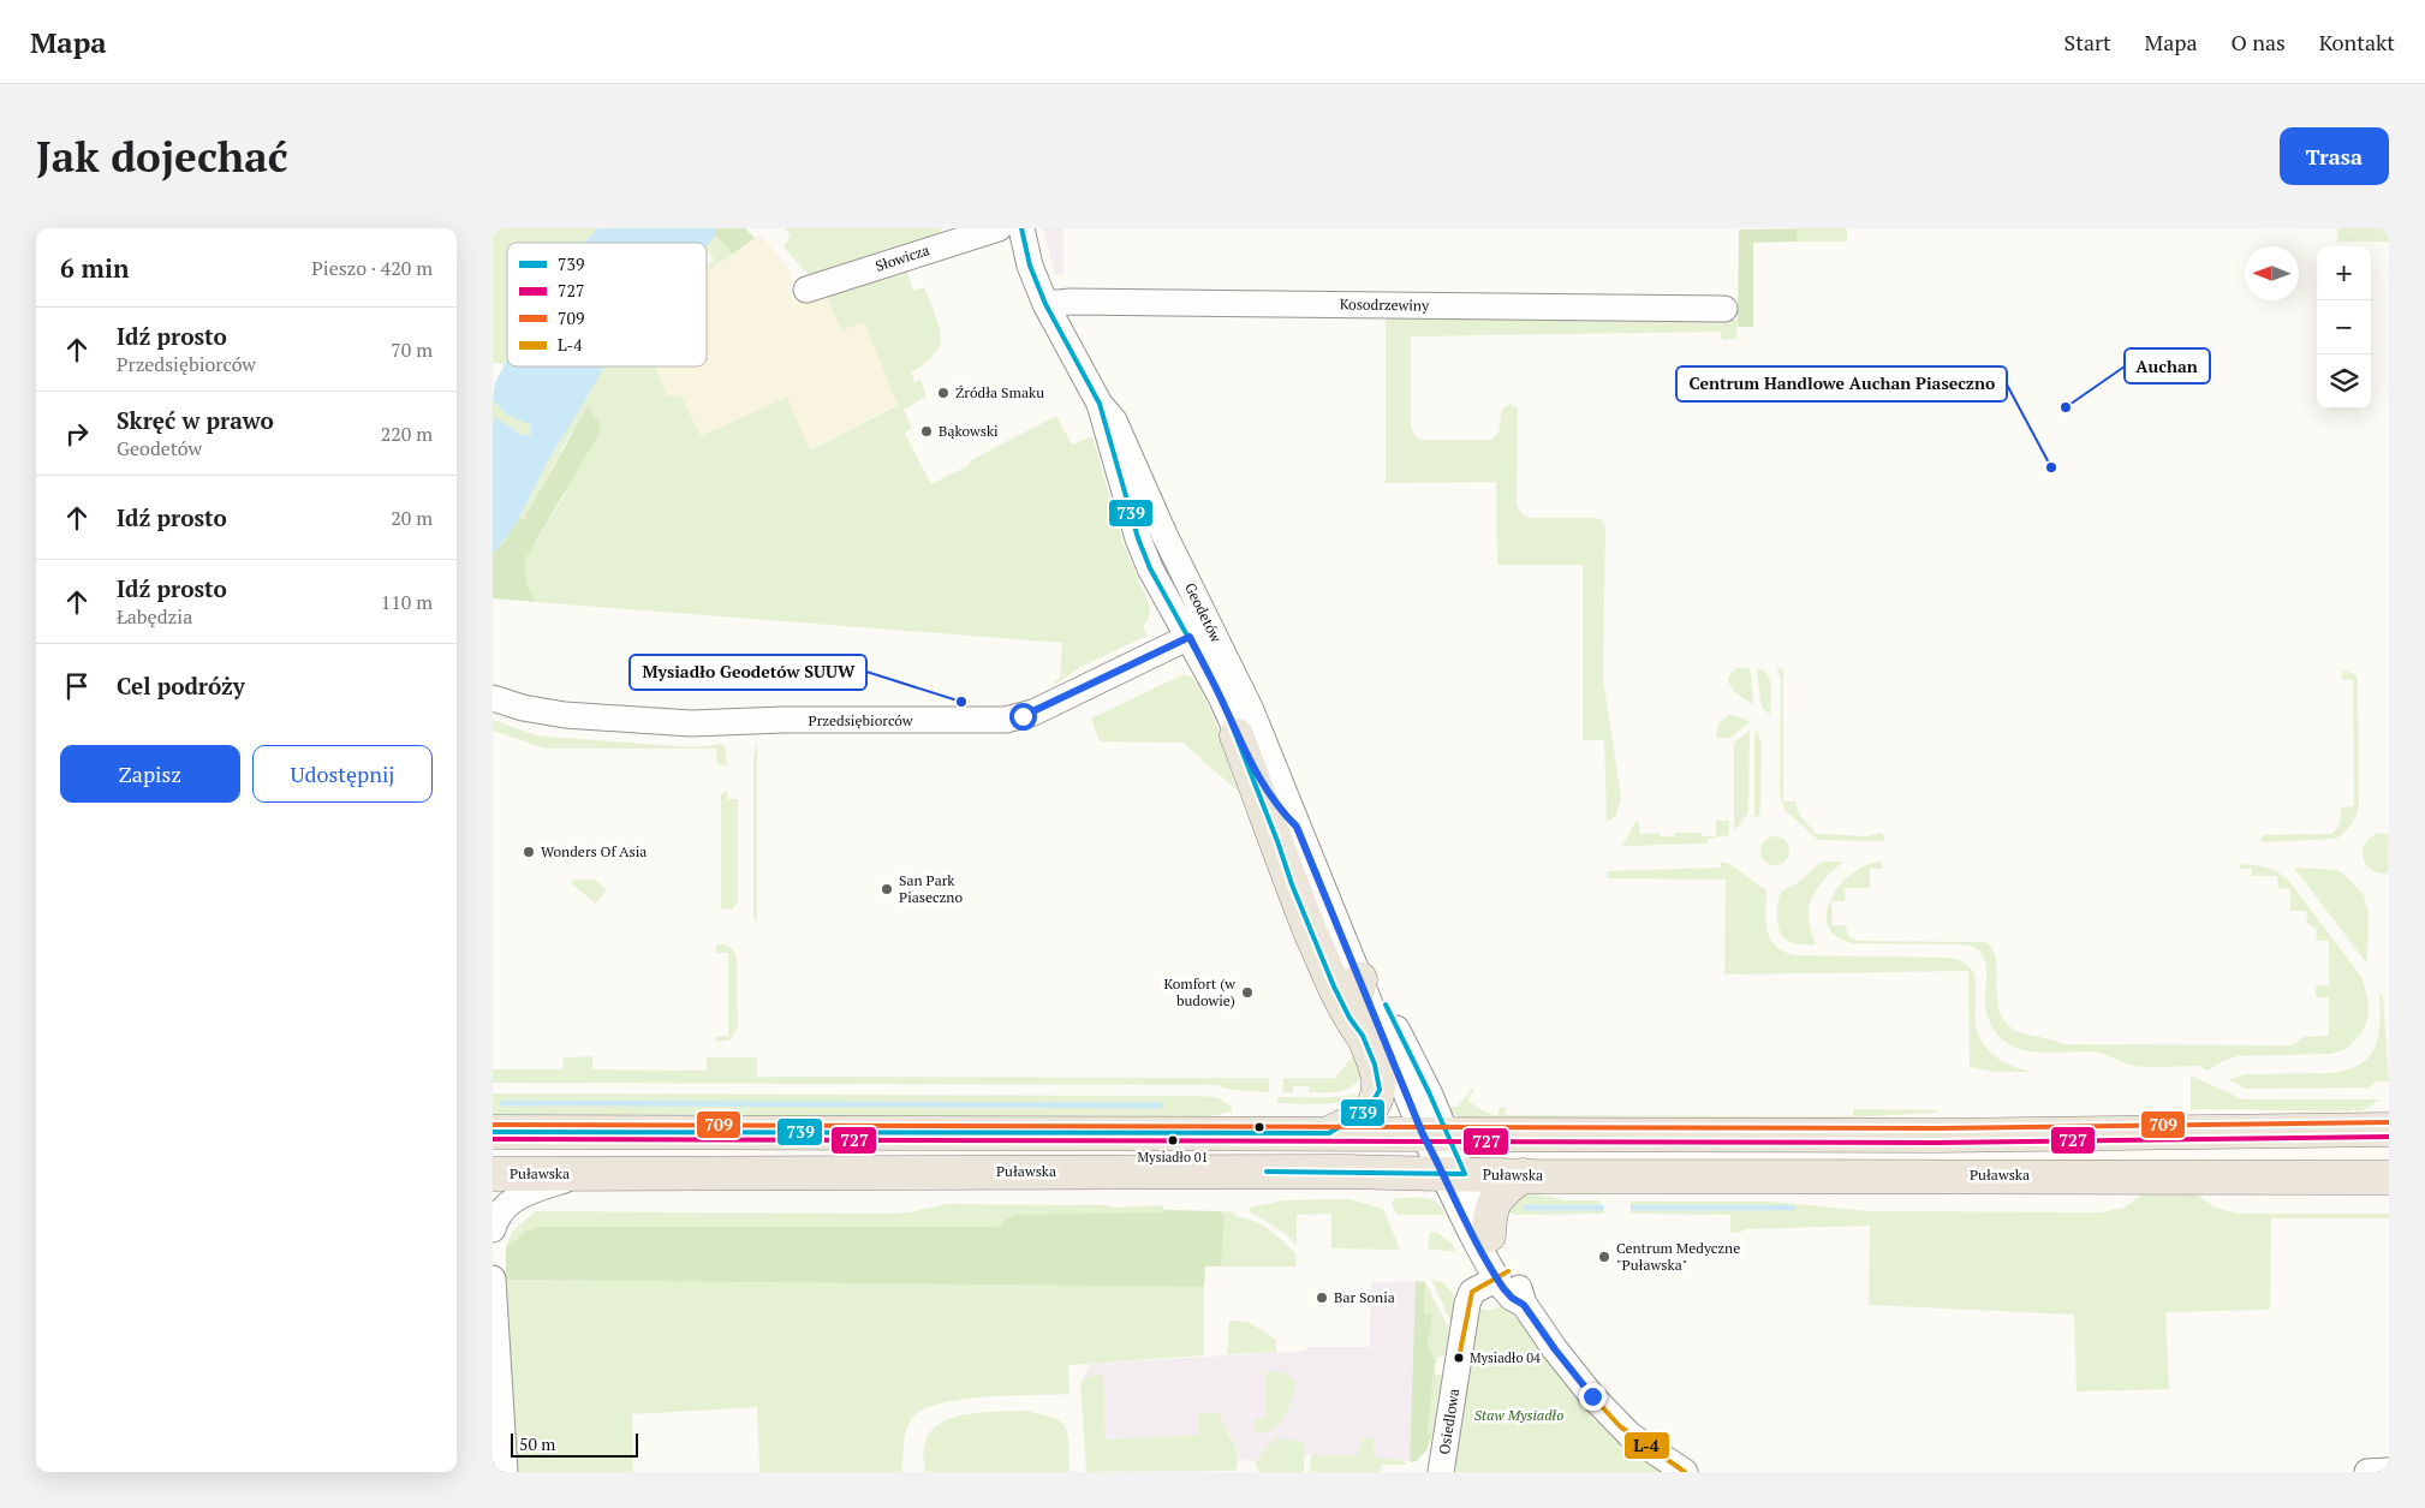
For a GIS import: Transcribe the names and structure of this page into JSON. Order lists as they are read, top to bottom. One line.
{"streets":{"main road":["Puławska"],"street":["Słowicza","Kosodrzewiny","Geodetów","Przedsiębiorców","Osiedlowa"]},"crossings":[["Kosodrzewiny","Geodetów"],["Geodetów","Przedsiębiorców"],["Geodetów","Puławska"]],"parks":["Staw Mysiadło"],"places":["Źródła Smaku","Auchan","Bąkowski","Centrum Handlowe Auchan Piaseczno","Mysiadło Geodetów SUUW","Wonders Of Asia","San Park Piaseczno","Komfort (w budowie)","Mysiadło 01","Centrum Medyczne \"Puławska\"","Bar Sonia","Mysiadło 04"],"lines":["transit line 739","transit line 709","transit line 727","transit line L-4"],"legend":["739","727","709","L-4"],"scale_bar":"50 m","north":"left","page":{"header":"Mapa","nav":["Start","Mapa","O nas","Kontakt"],"buttons":["Trasa",["Zapisz","Udostępnij"]],"title":"Jak dojechać","heading":["6 min","Pieszo · 420 m"],"map_buttons":["+","−"],"list":[["Idź prosto","Przedsiębiorców","70 m"],["Skręć w prawo","Geodetów","220 m"],["Idź prosto","20 m"],["Idź prosto","Łabędzia","110 m"],"Cel podróży"],"scale":"50 m"}}
